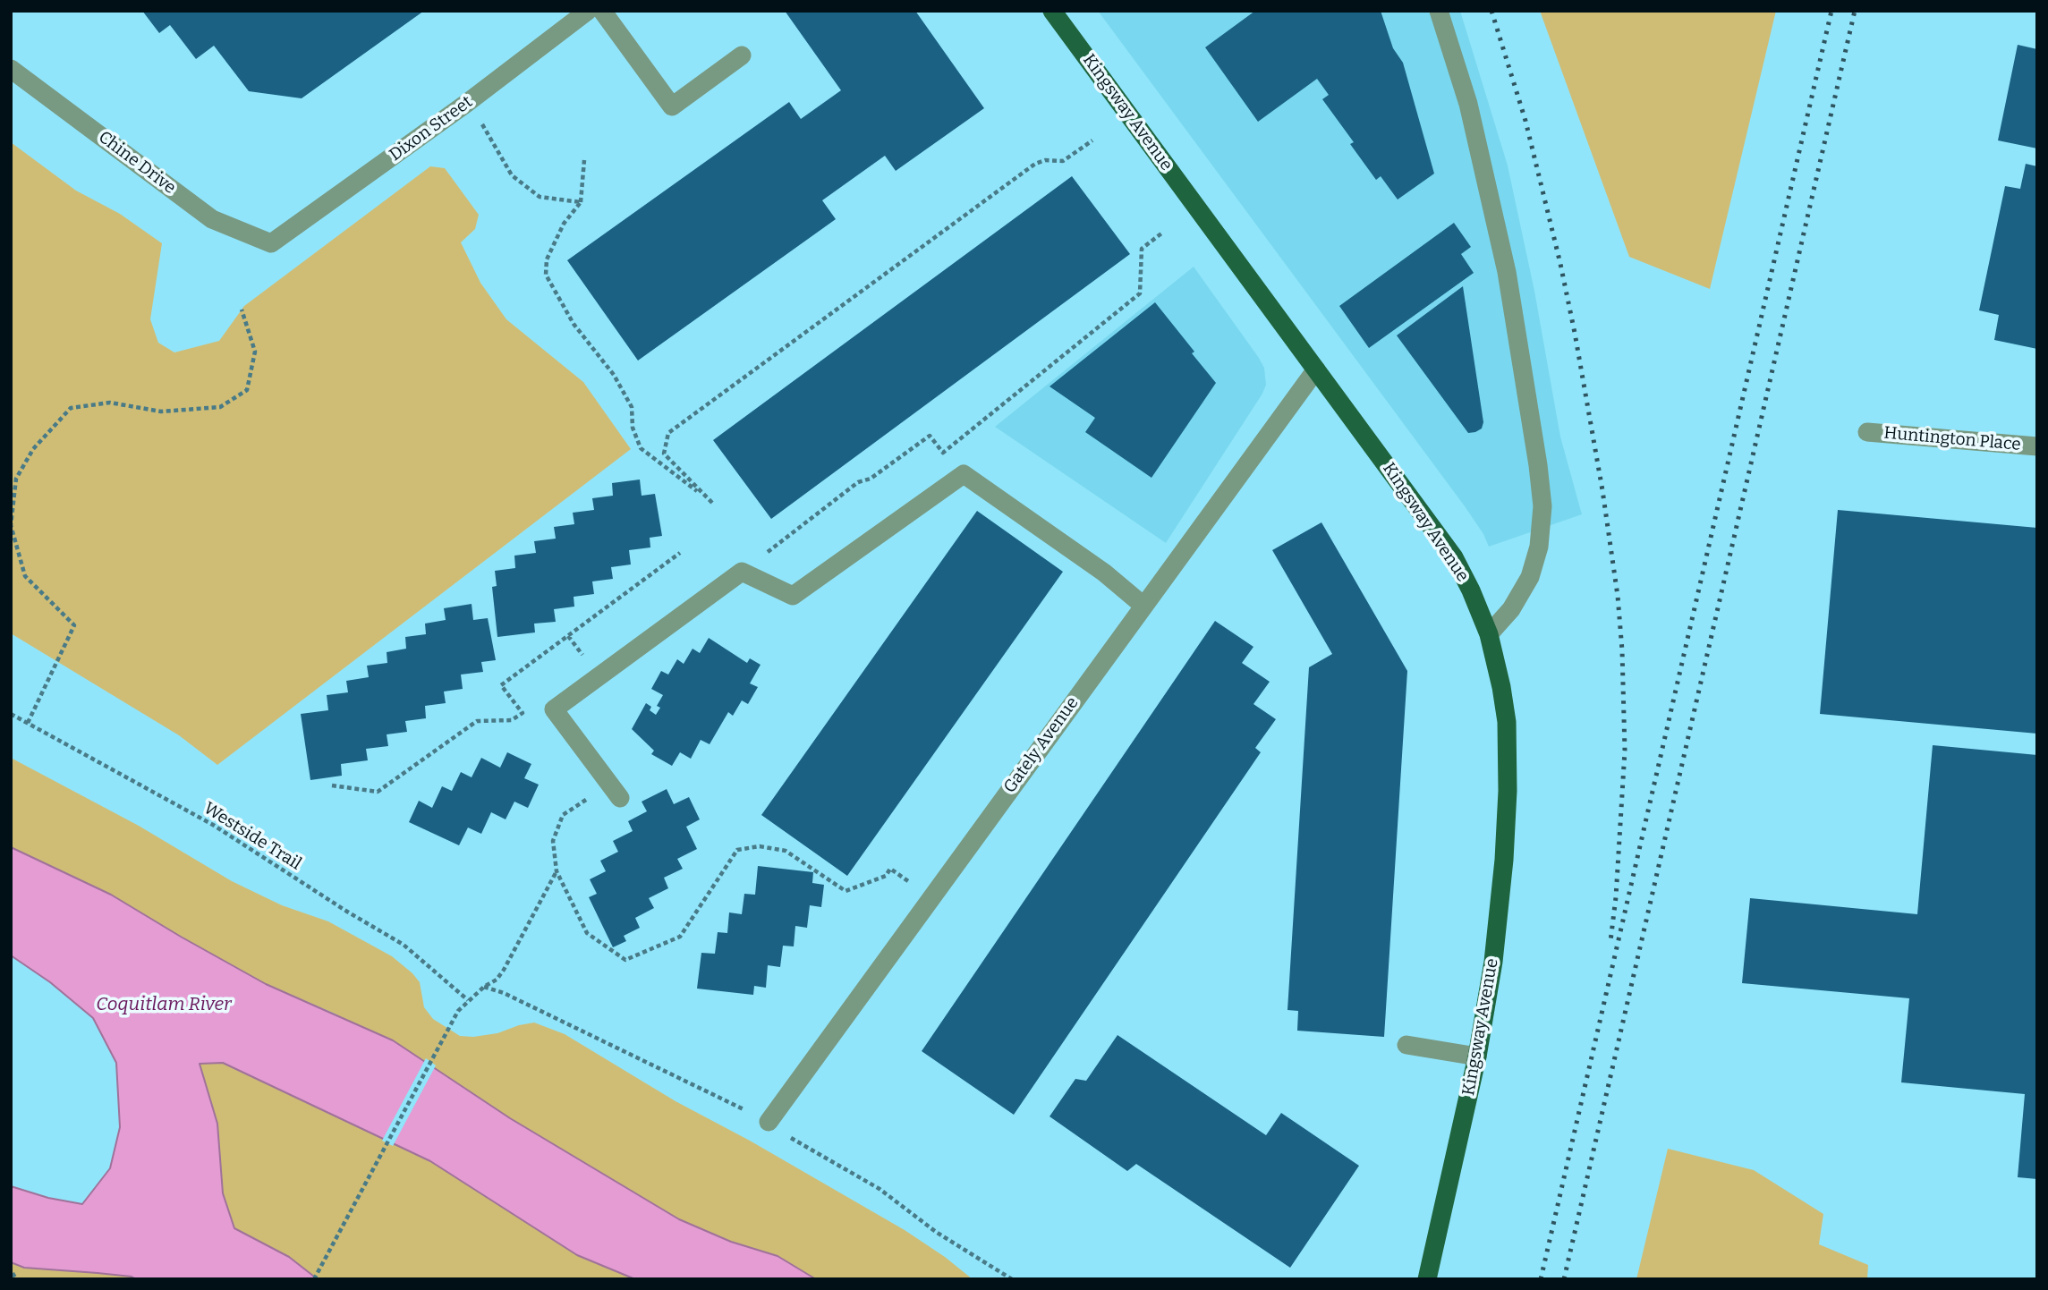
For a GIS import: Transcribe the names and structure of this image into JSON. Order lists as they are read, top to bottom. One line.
{"streets":{"main road":["Kingsway Avenue"],"street":["Dixon Street","Chine Drive","Huntington Place","Gately Avenue"],"path":["Westside Trail"]},"crossings":[["Kingsway Avenue","Gately Avenue"],["Dixon Street","Chine Drive"]],"water":["Coquitlam River"]}
